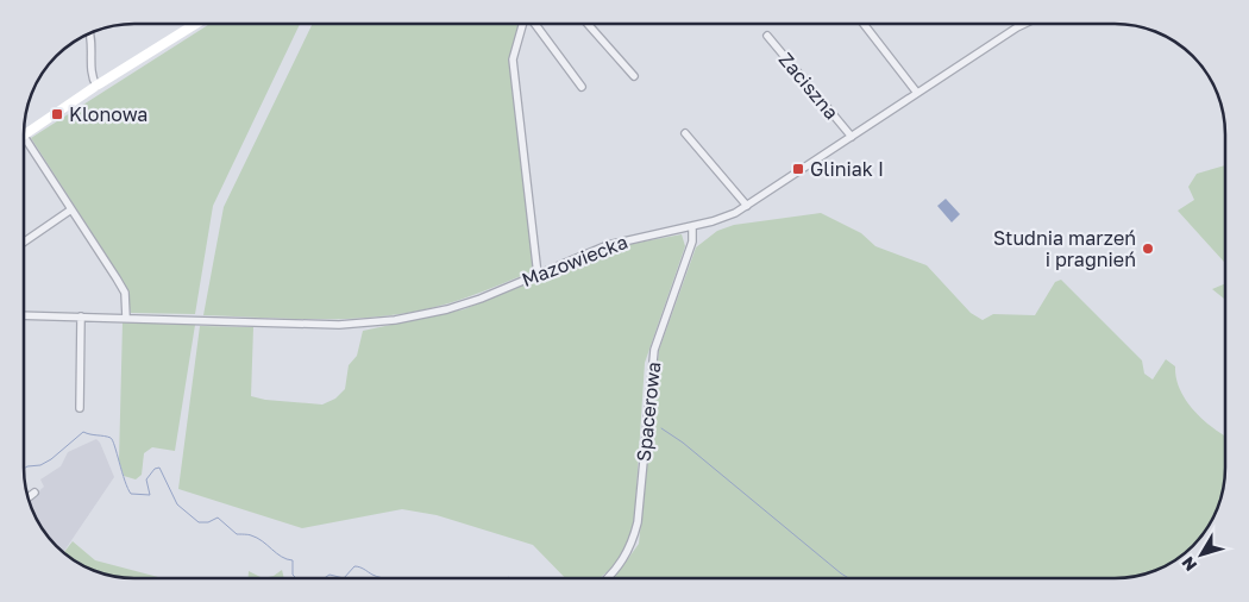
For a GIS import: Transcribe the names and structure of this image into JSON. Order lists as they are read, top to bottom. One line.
{"streets":{"street":["Zaciszna","Mazowiecka","Spacerowa"]},"crossings":[["Zaciszna","Mazowiecka"],["Mazowiecka","Spacerowa"]],"places":{"transit":["Klonowa","Gliniak I"],"other":["Studnia marzeń i pragnień"]},"north":"bottom left"}
